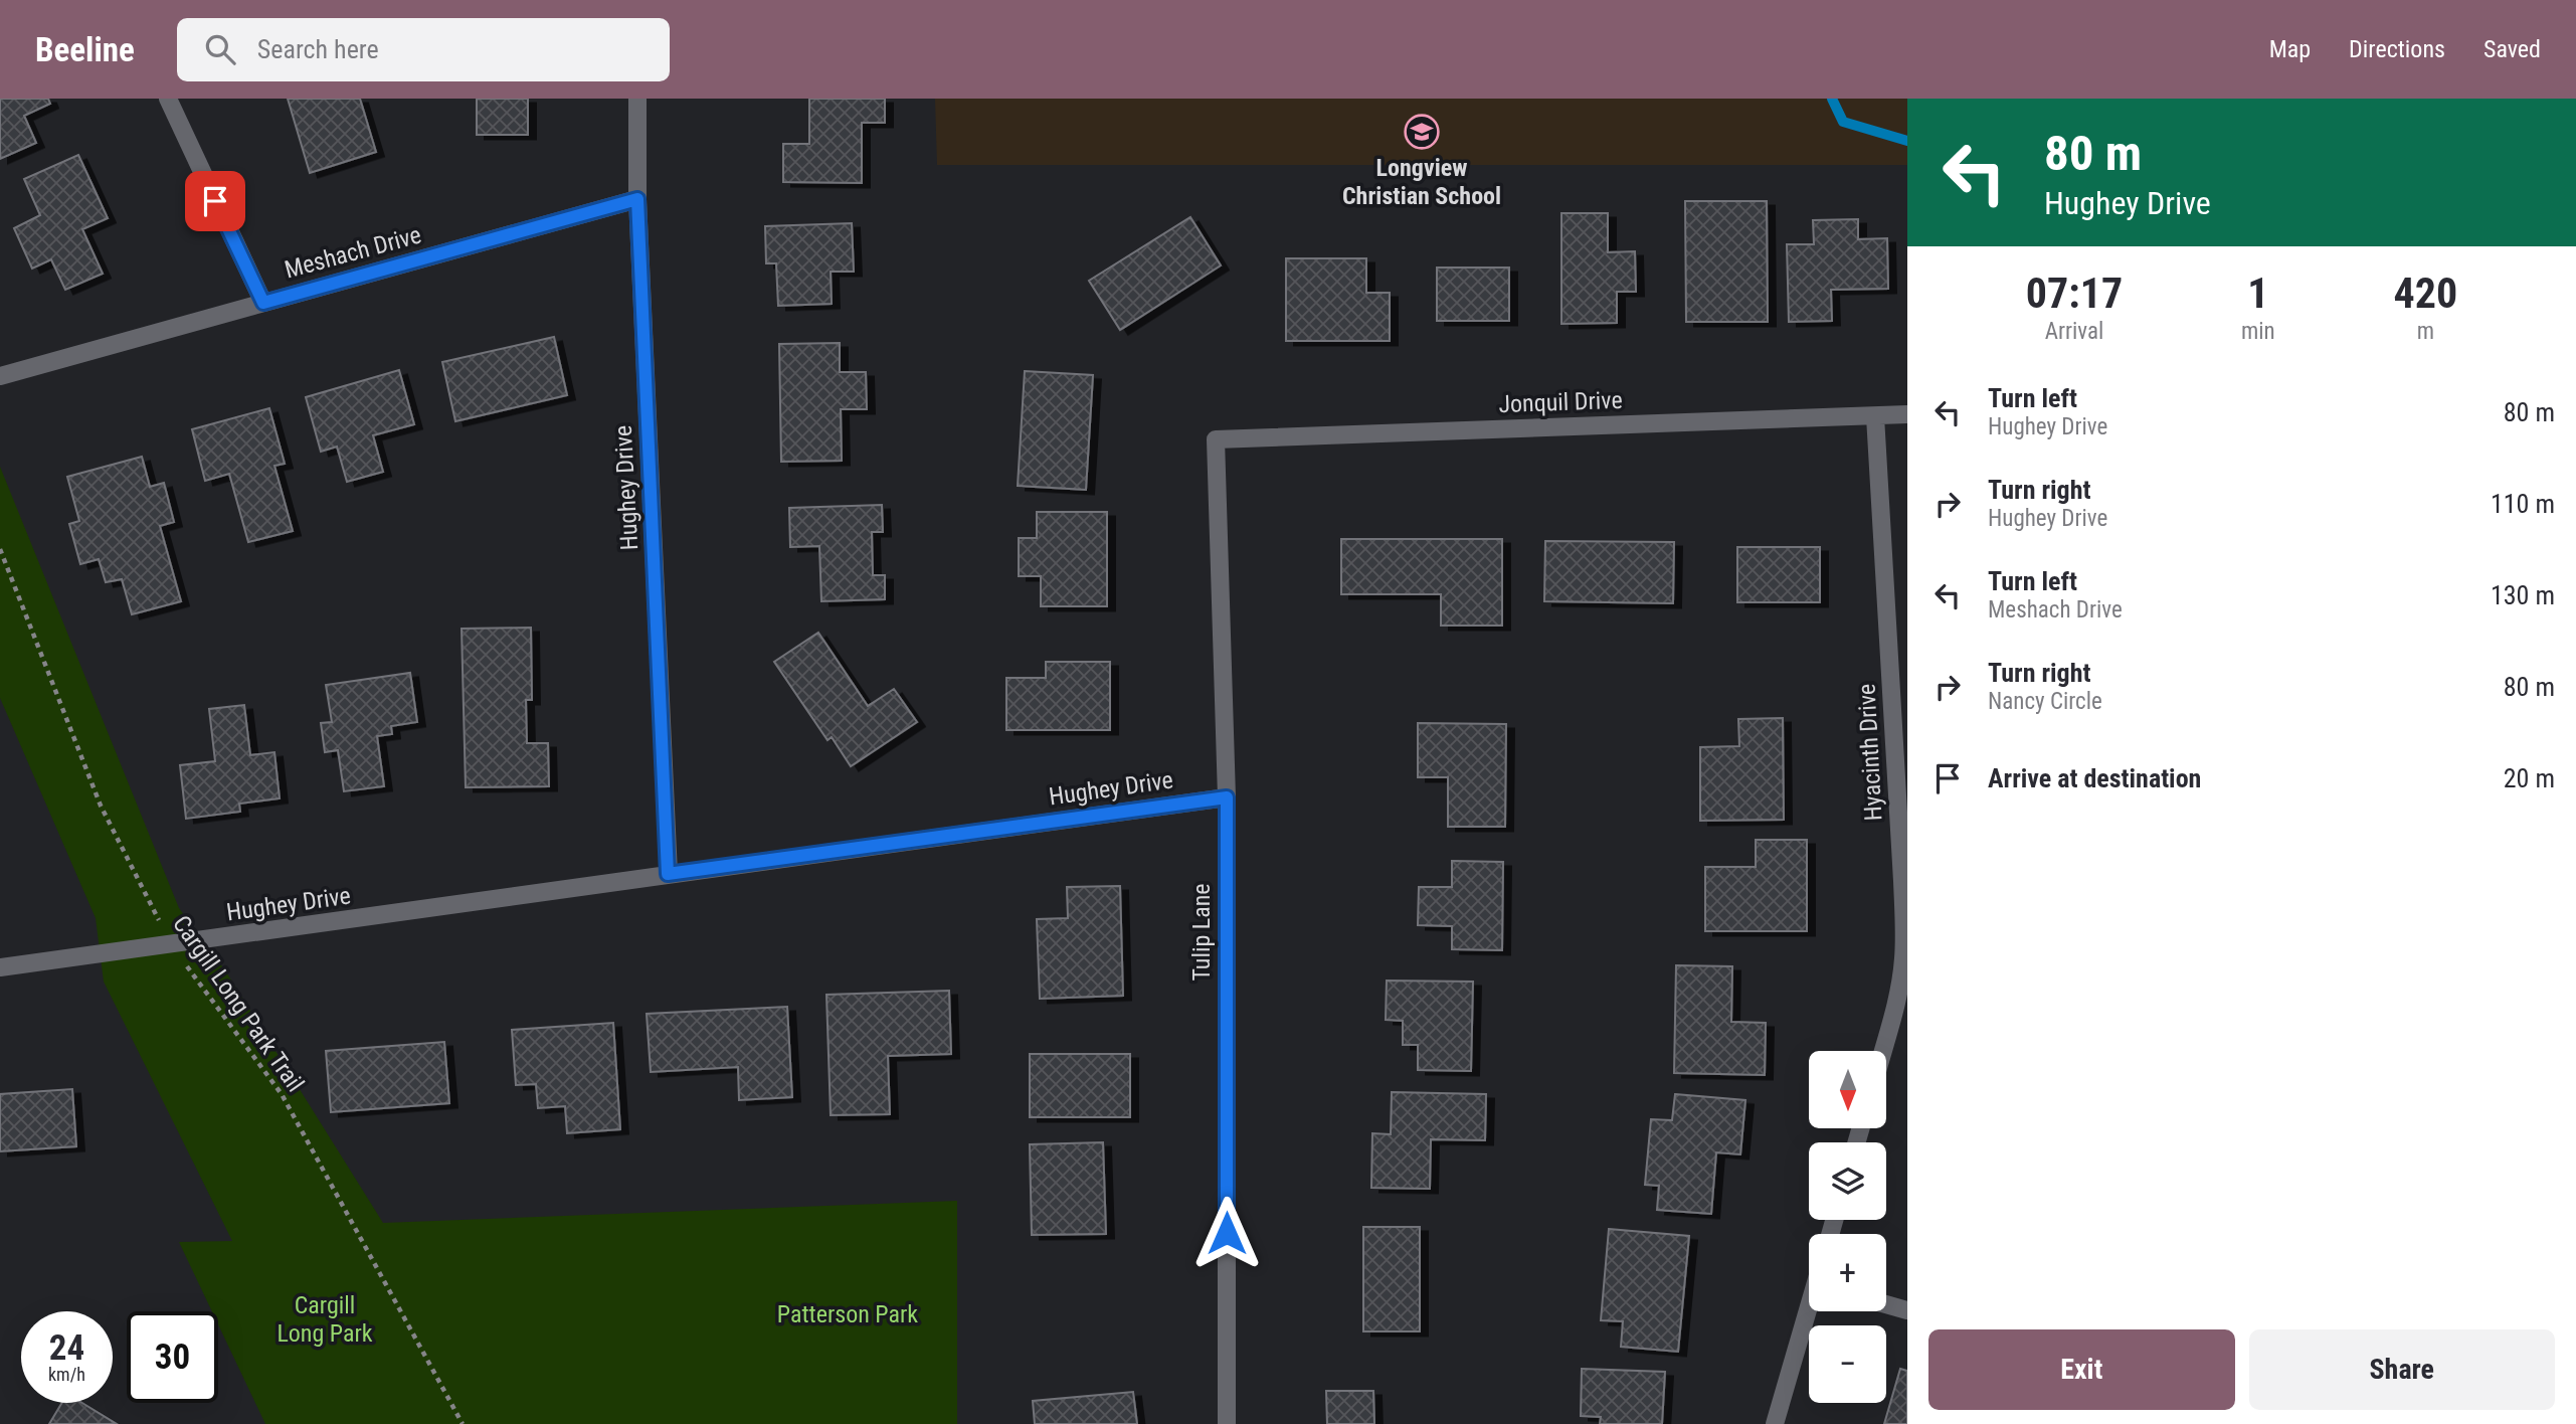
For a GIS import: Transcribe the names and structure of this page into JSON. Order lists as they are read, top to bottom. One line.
{"streets":{"street":["Meshach Drive","Jonquil Drive","Hughey Drive","Hyacinth Drive","Tulip Lane"],"path":["Cargill Long Park Trail"]},"crossings":[["Meshach Drive","Hughey Drive"],["Jonquil Drive","Hyacinth Drive"],["Jonquil Drive","Tulip Lane"],["Hughey Drive","Tulip Lane"],["Hughey Drive","Cargill Long Park Trail"]],"parks":["Cargill Long Park","Patterson Park"],"places":{"school or university":["Longview Christian School"]},"north":"bottom","page":{"header":"Beeline","search":"Search here","nav":["Map","Directions","Saved"],"turn":["80 m","Hughey Drive"],"eta":["07:17","Arrival","1","min","420","m"],"list":[{"name":"Turn left","note":"Hughey Drive","value":"80 m"},{"name":"Turn right","note":"Hughey Drive","value":"110 m"},{"name":"Turn left","note":"Meshach Drive","value":"130 m"},{"name":"Turn right","note":"Nancy Circle","value":"80 m"},{"name":"Arrive at destination","value":"20 m"}],"map_buttons":["+","−"],"speed":"24 km/h","limit":"30","buttons":["Exit","Share"]}}
